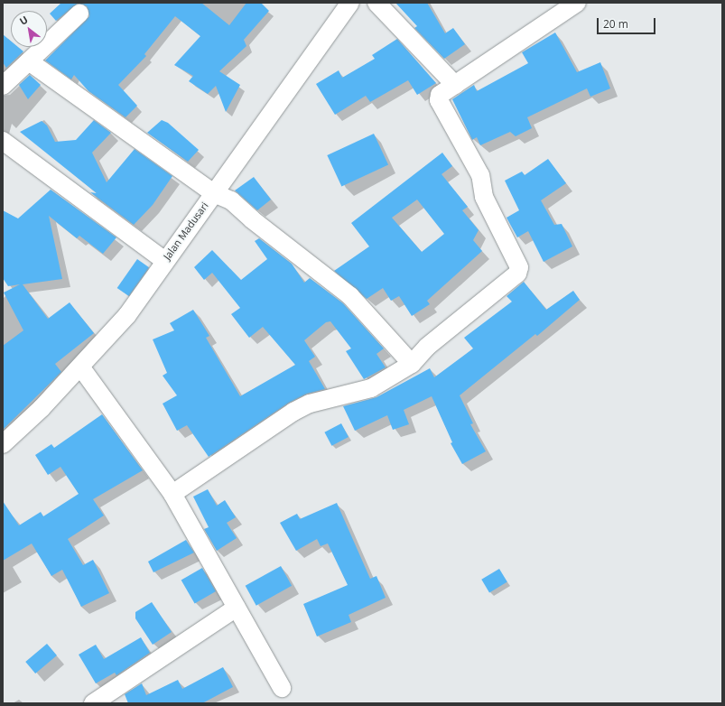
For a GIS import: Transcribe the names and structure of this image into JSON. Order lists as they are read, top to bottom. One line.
{"streets":{"street":["Jalan Madusari"]},"scale_bar":"20 m","north":"top left"}
